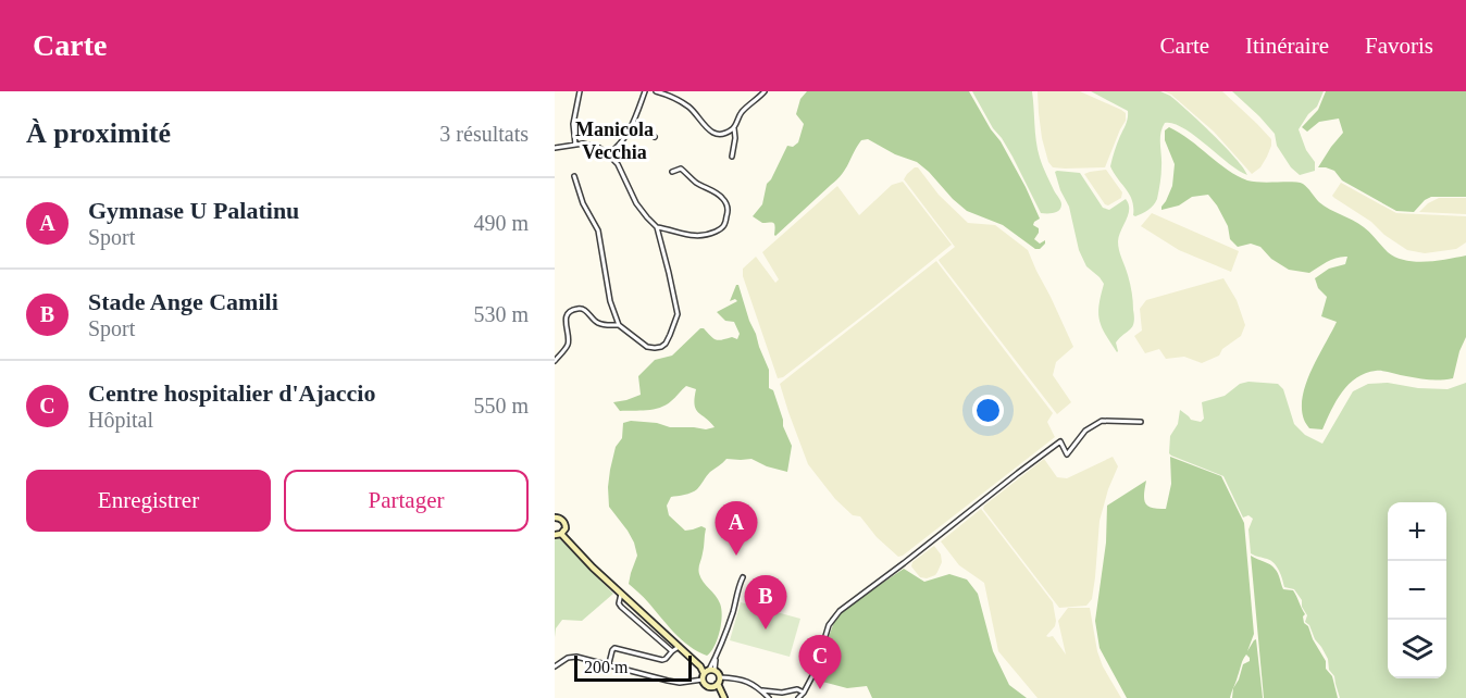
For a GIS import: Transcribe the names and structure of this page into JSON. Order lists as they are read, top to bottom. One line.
{"districts":["Manicola Vecchia"],"scale_bar":"200 m","page":{"header":"Carte","nav":["Carte","Itinéraire","Favoris"],"heading":["À proximité","3 résultats"],"list":[{"mark":"A","name":"Gymnase U Palatinu","note":"Sport","value":"490 m"},{"mark":"B","name":"Stade Ange Camili","note":"Sport","value":"530 m"},{"mark":"C","name":"Centre hospitalier d'Ajaccio","note":"Hôpital","value":"550 m"}],"buttons":["Enregistrer","Partager"],"pins":["A","B","C"],"map_buttons":["+","−"],"scale":"200 m"}}
